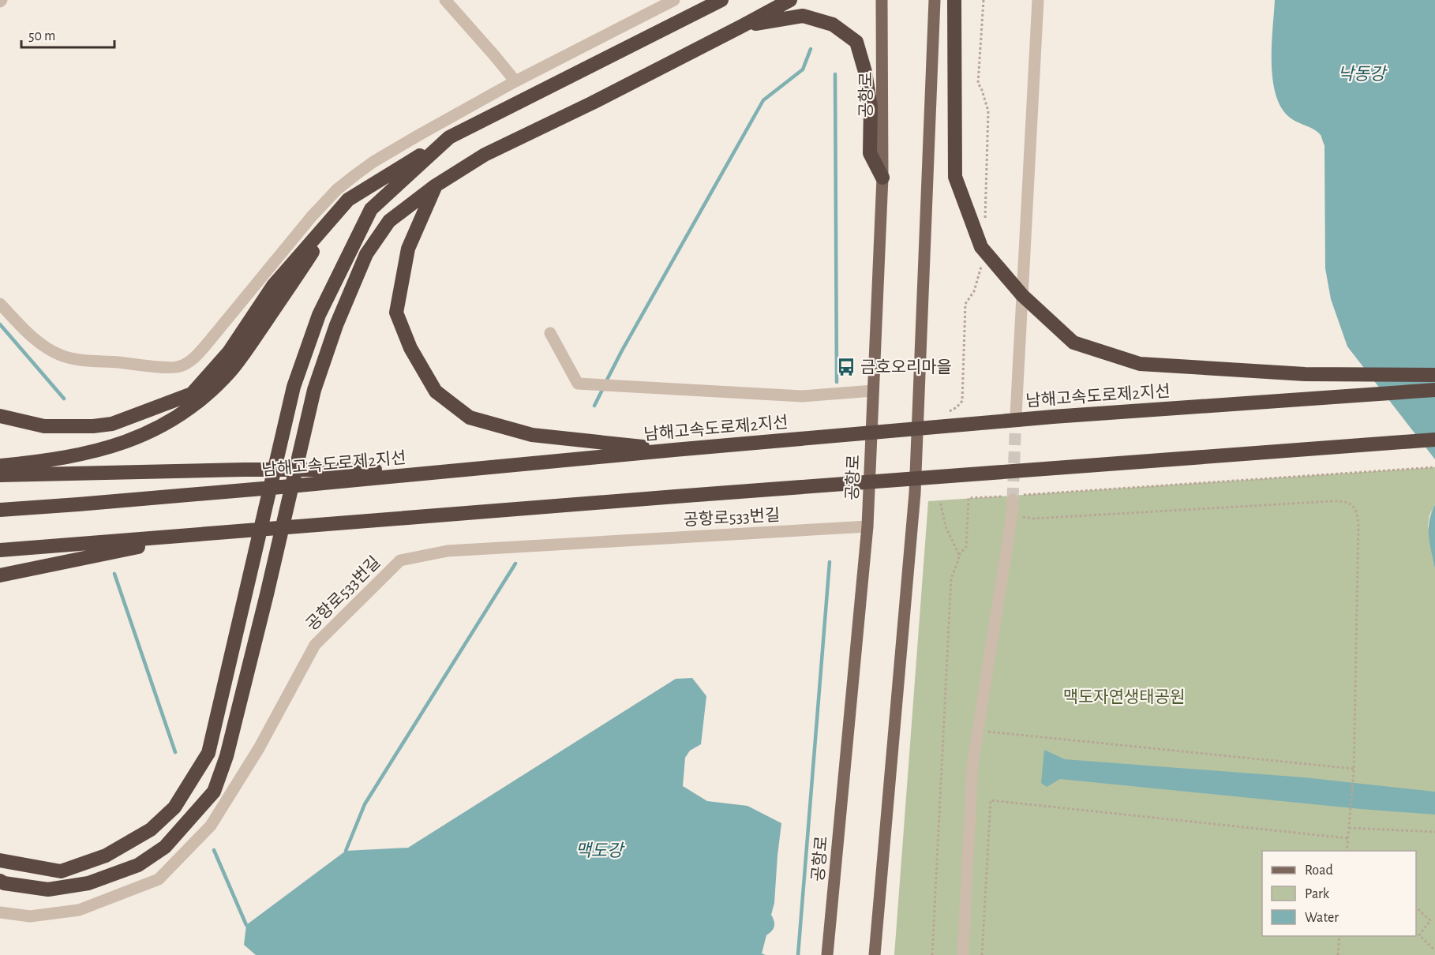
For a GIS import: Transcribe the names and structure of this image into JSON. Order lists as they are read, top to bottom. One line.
{"streets":{"highway":["남해고속도로제2지선"],"main road":["공항로"],"street":["공항로533번길"]},"crossings":[["공항로","공항로533번길"]],"water":["낙동강","맥도강"],"parks":["맥도자연생태공원"],"places":{"bus stop":["금호오리마을"]},"legend":["Road","Park","Water"],"scale_bar":"50 m"}
